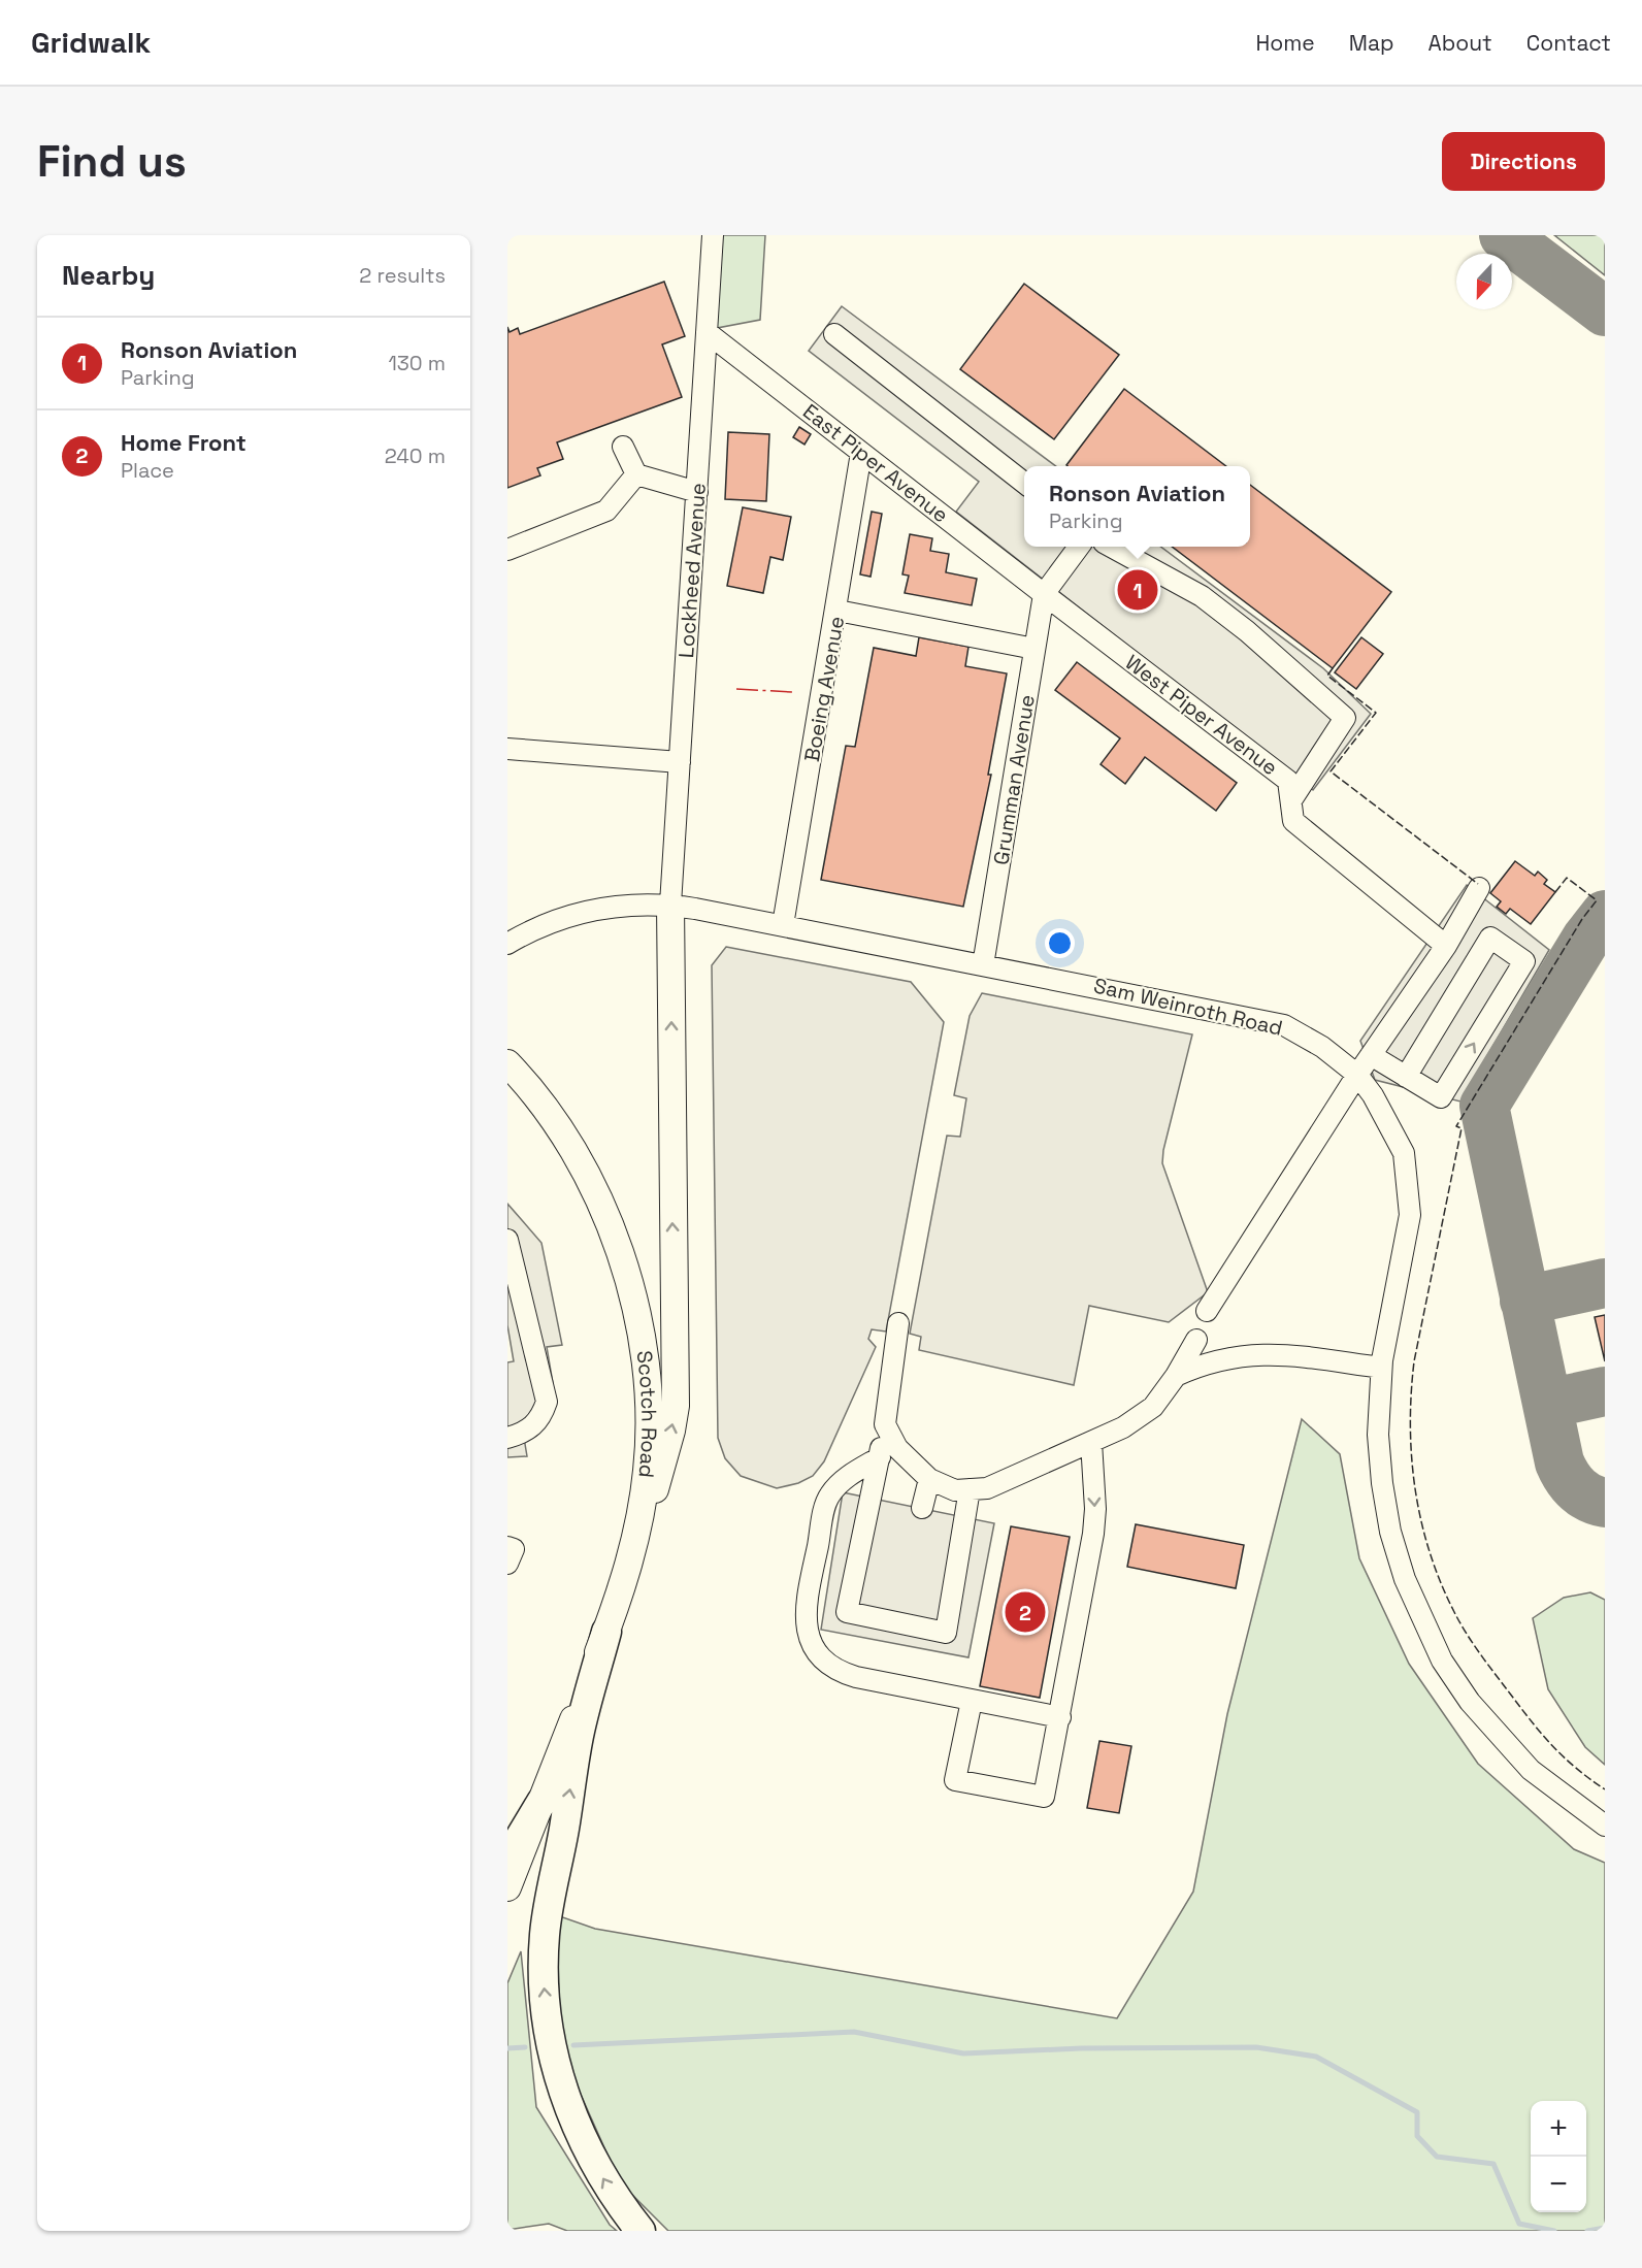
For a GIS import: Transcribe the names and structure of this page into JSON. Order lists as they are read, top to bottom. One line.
{"streets":{"main road":["Scotch Road"],"street":["East Piper Avenue","Lockheed Avenue","Boeing Avenue","West Piper Avenue","Grumman Avenue","Sam Weinroth Road"]},"crossings":[["East Piper Avenue","Lockheed Avenue"],["East Piper Avenue","Boeing Avenue"],["East Piper Avenue","West Piper Avenue"],["East Piper Avenue","Grumman Avenue"],["Lockheed Avenue","Sam Weinroth Road"],["Boeing Avenue","Sam Weinroth Road"],["West Piper Avenue","Grumman Avenue"],["Grumman Avenue","Sam Weinroth Road"]],"north":"bottom","page":{"header":"Gridwalk","nav":["Home","Map","About","Contact"],"buttons":"Directions","title":"Find us","heading":["Nearby","2 results"],"list":[{"mark":"1","name":"Ronson Aviation","note":"Parking","value":"130 m"},{"mark":"2","name":"Home Front","note":"Place","value":"240 m"}],"popup":["Ronson Aviation","Parking"],"pins":["1","2"],"map_buttons":["+","−"]}}
